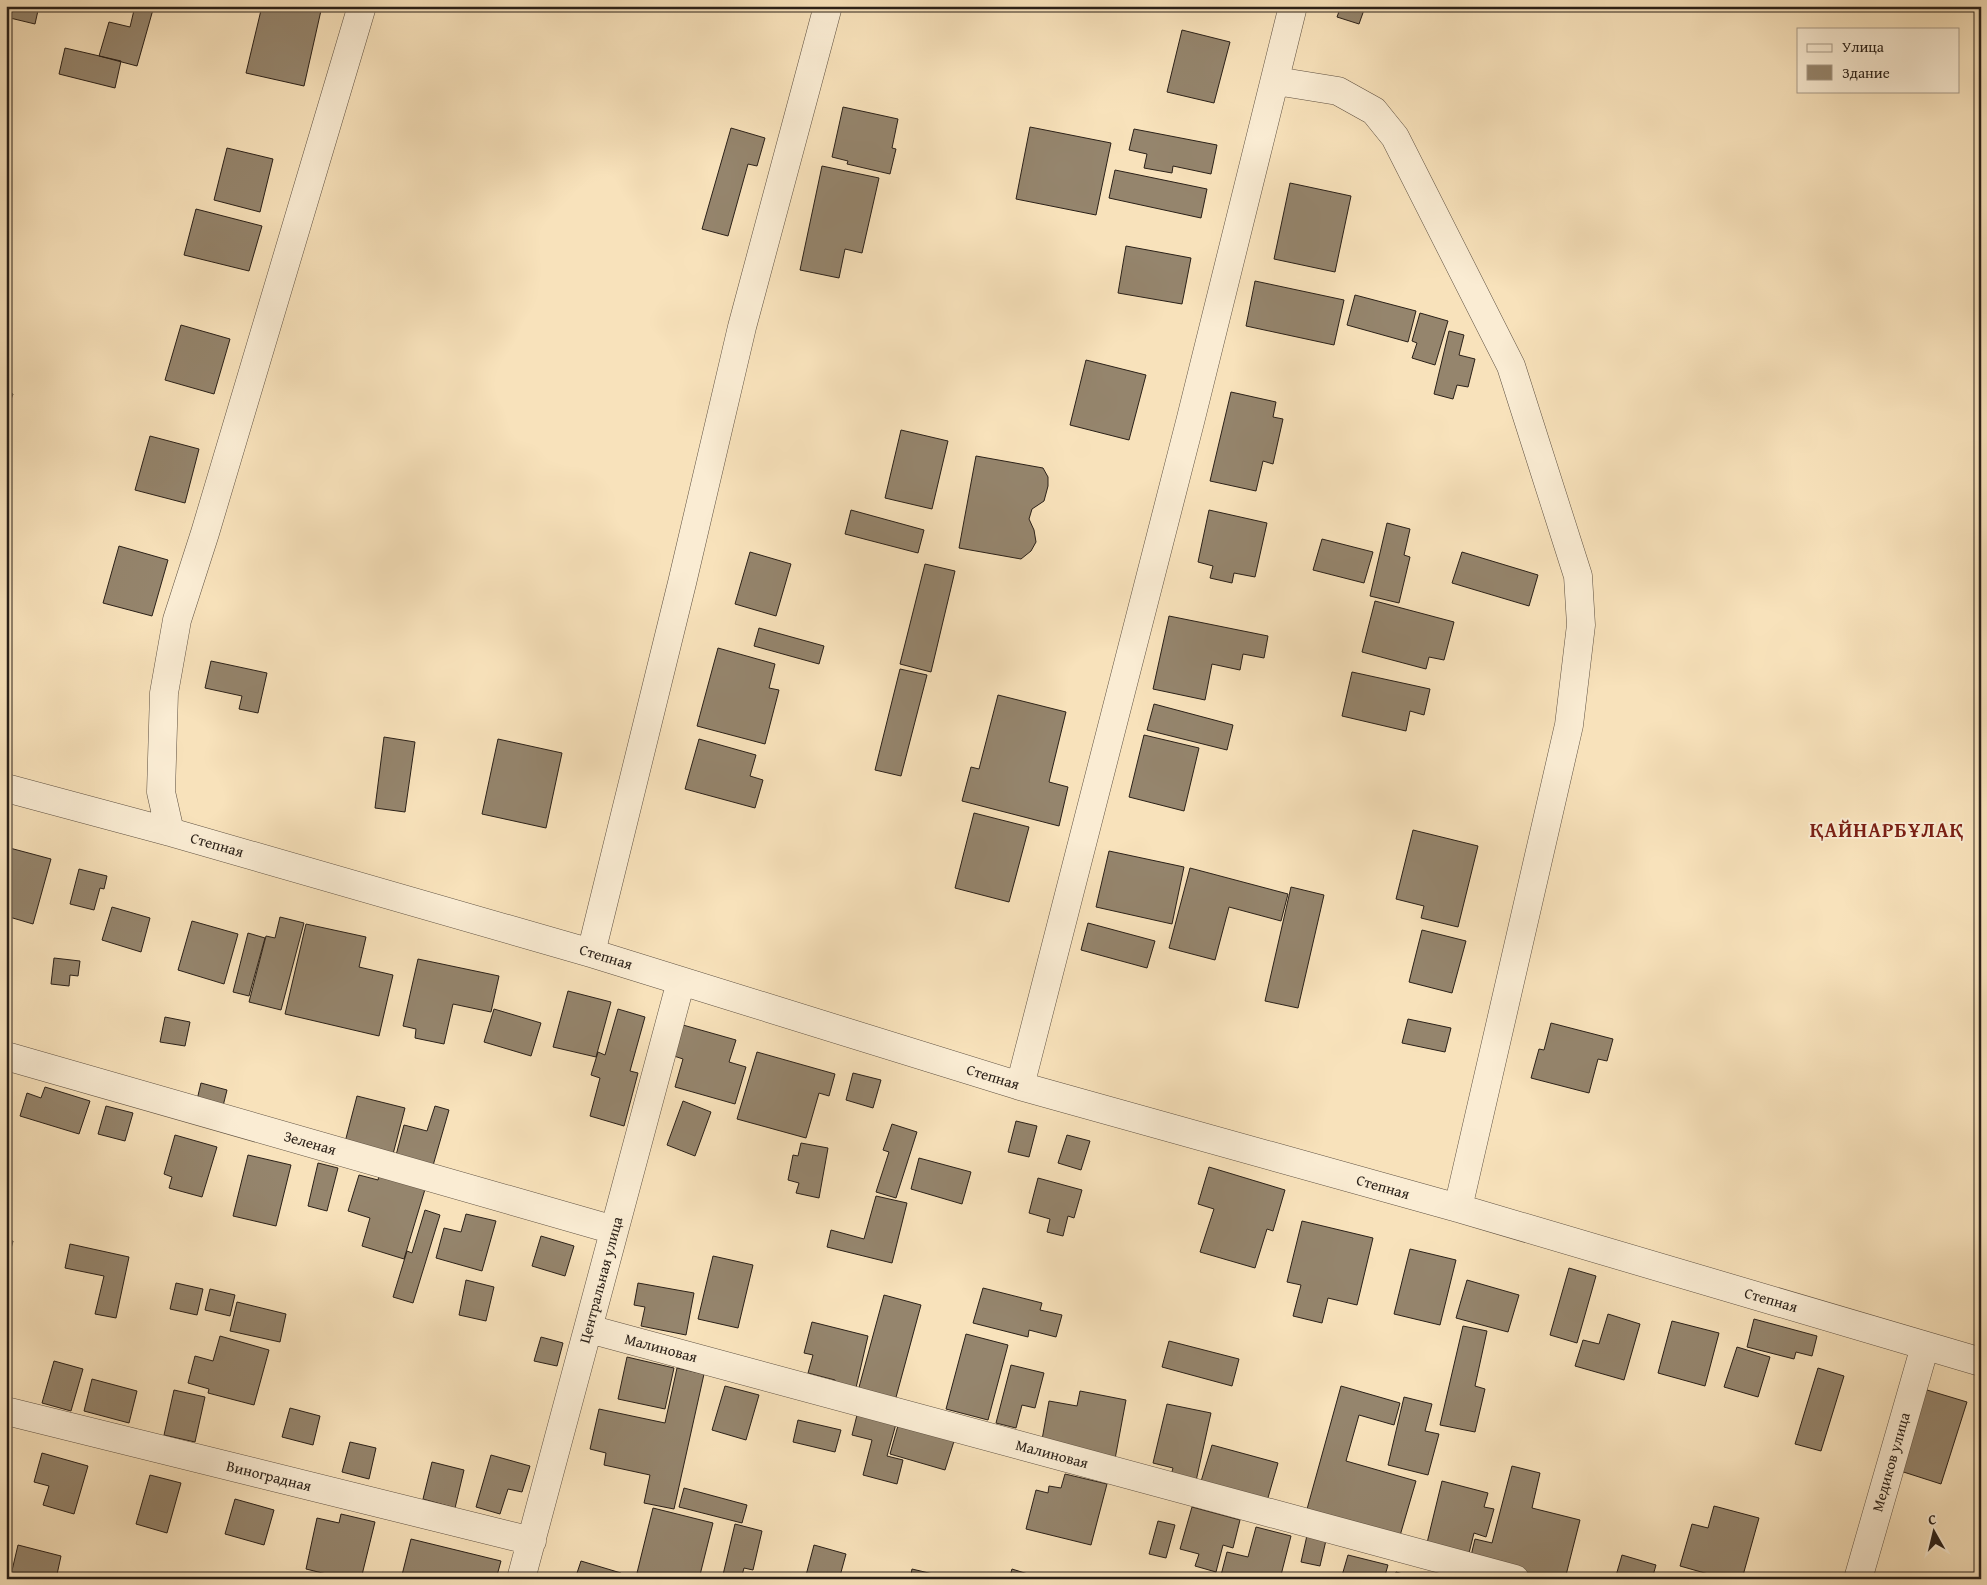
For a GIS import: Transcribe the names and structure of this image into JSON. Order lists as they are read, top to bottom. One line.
{"streets":{"street":["Степная","Зеленая","Центральная улица","Малиновая","Медиков улица","Виноградная"]},"crossings":[["Степная","Центральная улица"],["Степная","Медиков улица"],["Зеленая","Центральная улица"],["Центральная улица","Малиновая"],["Центральная улица","Виноградная"]],"districts":["ҚАЙНАРБҰЛАҚ"],"legend":["Улица","Здание"],"north":"top"}
